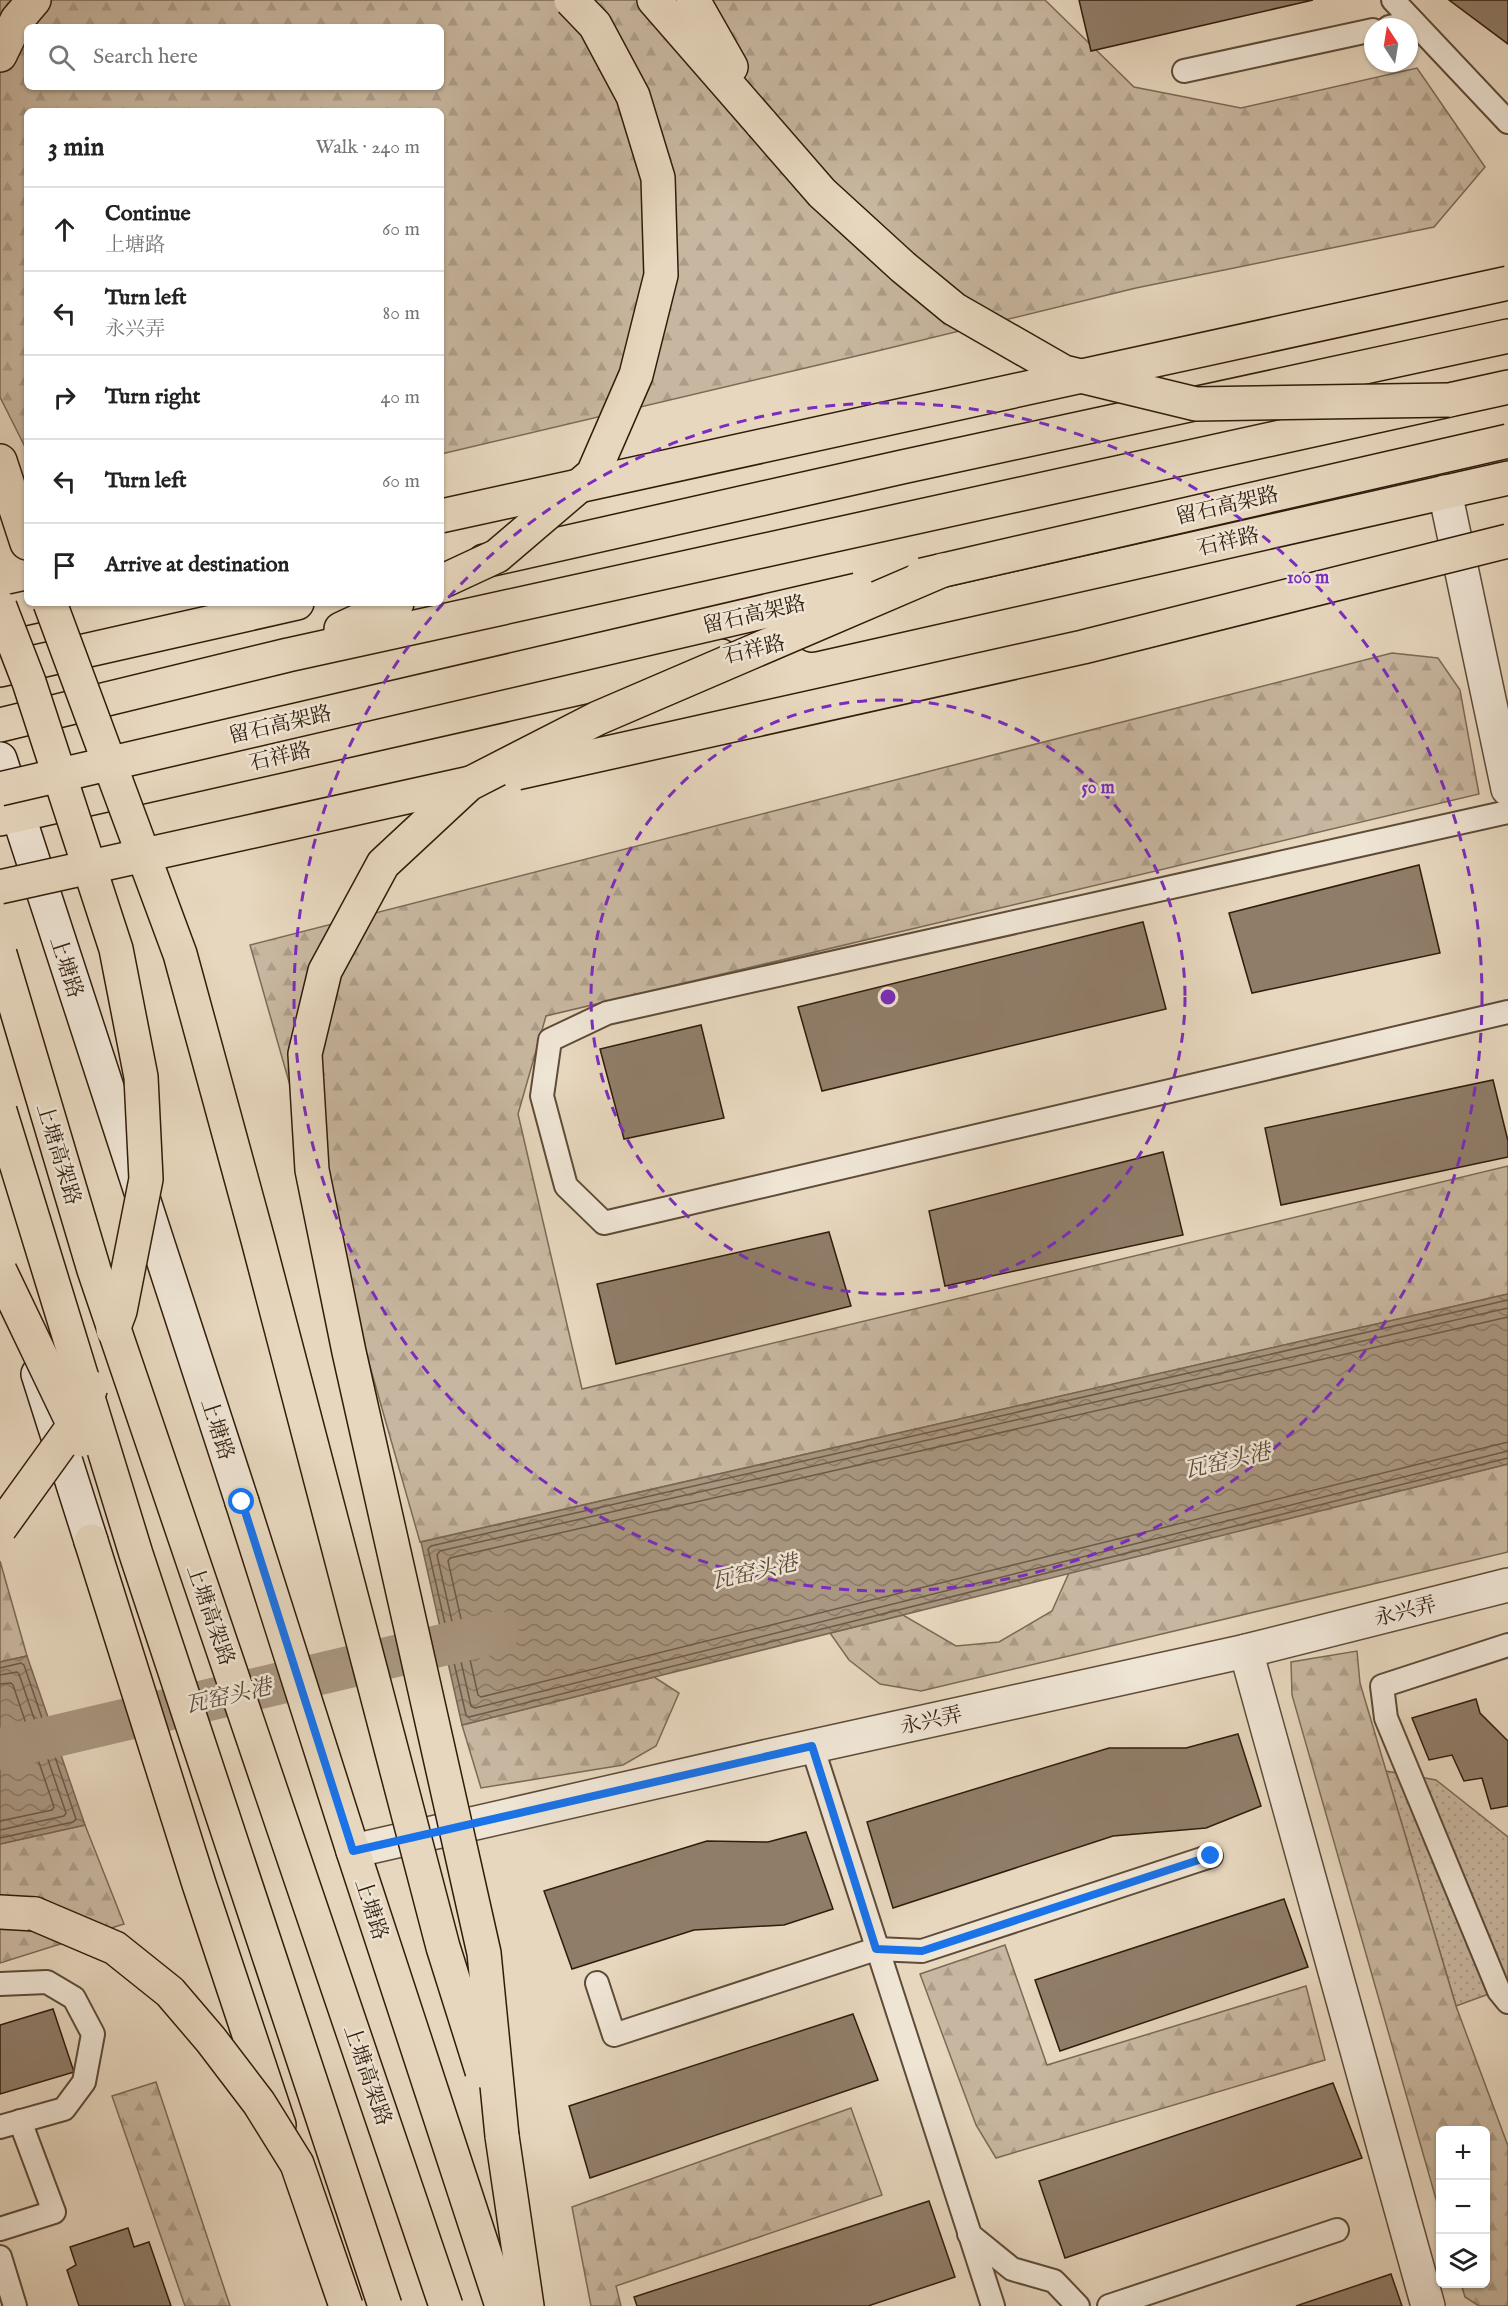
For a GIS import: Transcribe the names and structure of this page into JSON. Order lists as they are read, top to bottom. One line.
{"streets":{"main road":["留石高架路","石祥路","上塘路","上塘高架路"],"street":["永兴弄"]},"crossings":[["留石高架路","石祥路"],["留石高架路","上塘路"],["石祥路","上塘路"],["上塘路","永兴弄"]],"water":["瓦窑头港"],"north":"top","page":{"search":"Search here","heading":["3 min","Walk · 240 m"],"list":[["Continue","上塘路","60 m"],["Turn left","永兴弄","80 m"],["Turn right","40 m"],["Turn left","60 m"],"Arrive at destination"],"map_buttons":["+","−"]},"rings":["100 m","50 m"]}
